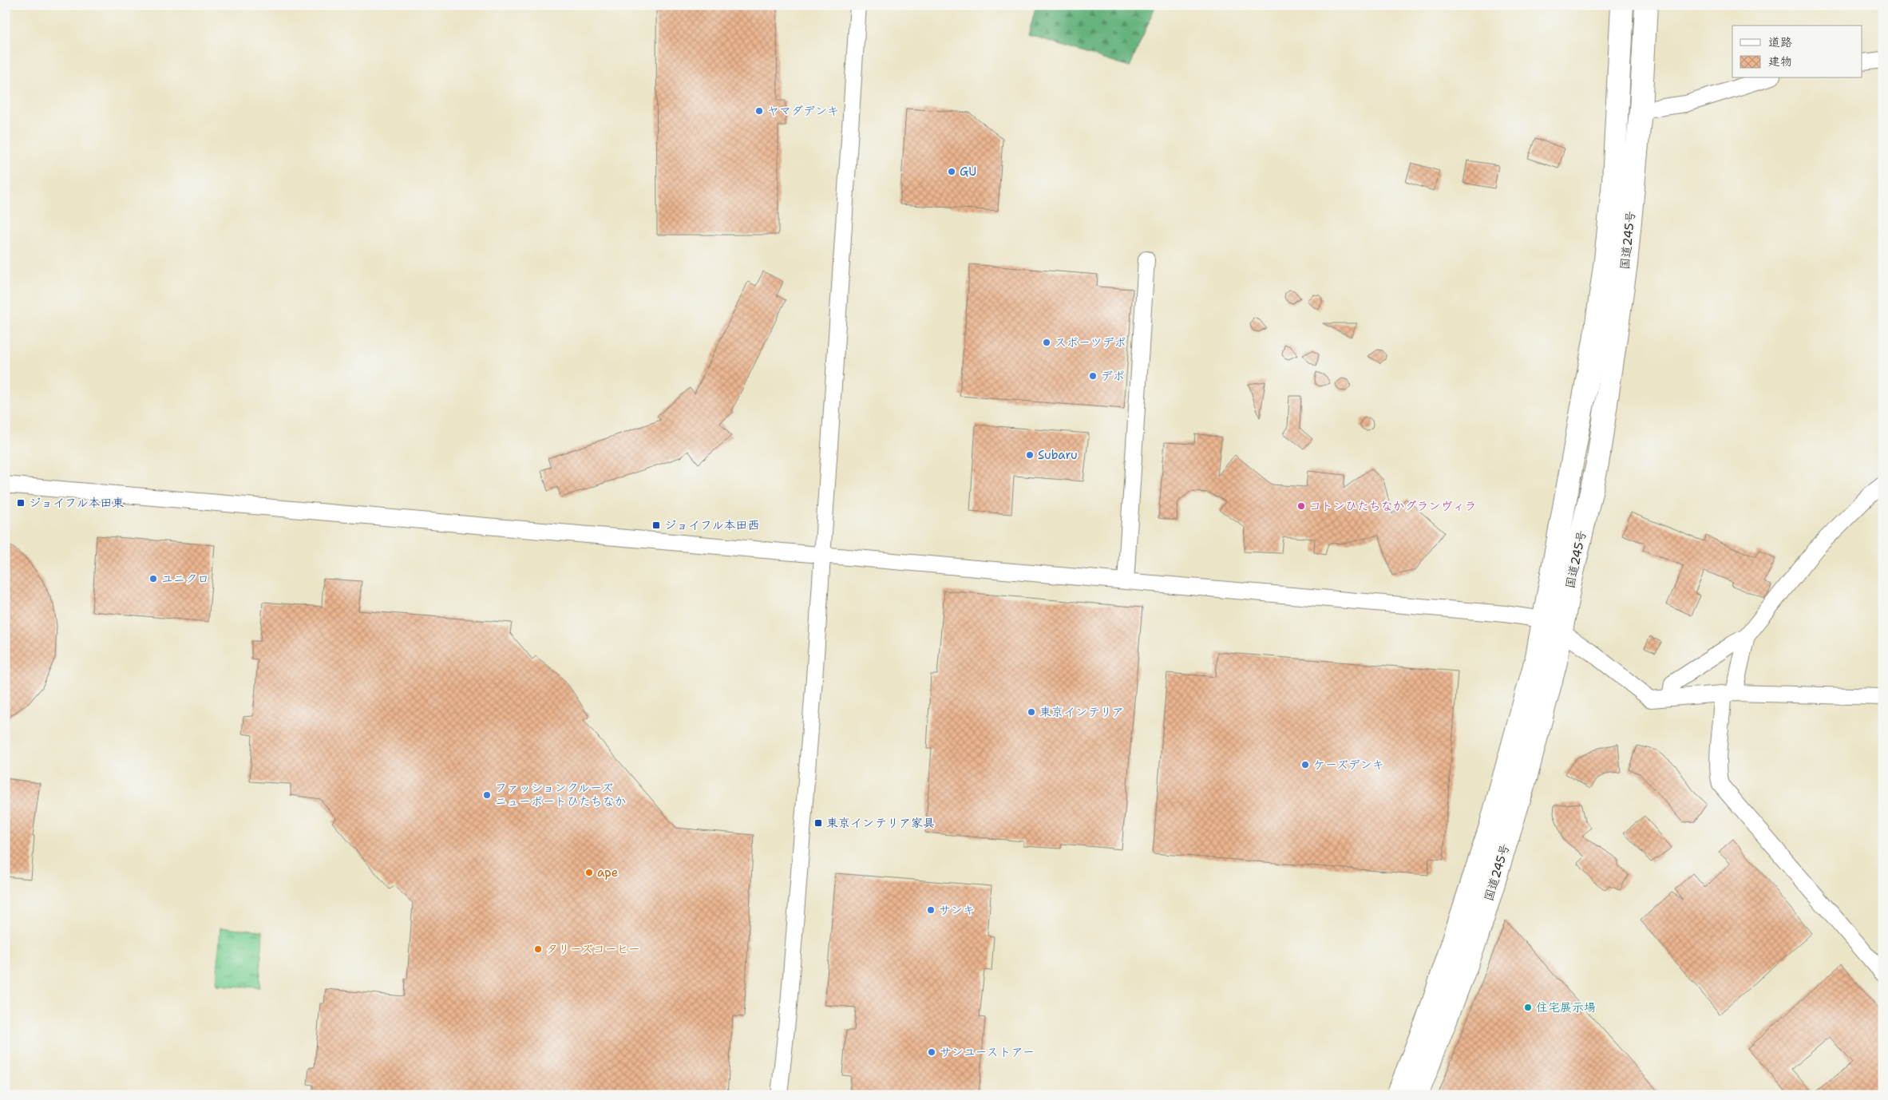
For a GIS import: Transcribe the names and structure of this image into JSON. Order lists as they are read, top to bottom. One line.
{"streets":{"highway":["国道245号"]},"places":{"other":["ヤマダデンキ","GU","スポーツデポ","デポ","Subaru","コトンひたちなかグランヴィラ","ユニクロ","東京インテリア","ケーズデンキ","ファッションクルーズ ニューポートひたちなか","ape","サンキ","タリーズコーヒー","住宅展示場","サンユーストアー"],"transit":["ジョイフル本田東","ジョイフル本田西","東京インテリア家具"]},"legend":["道路","建物"]}
